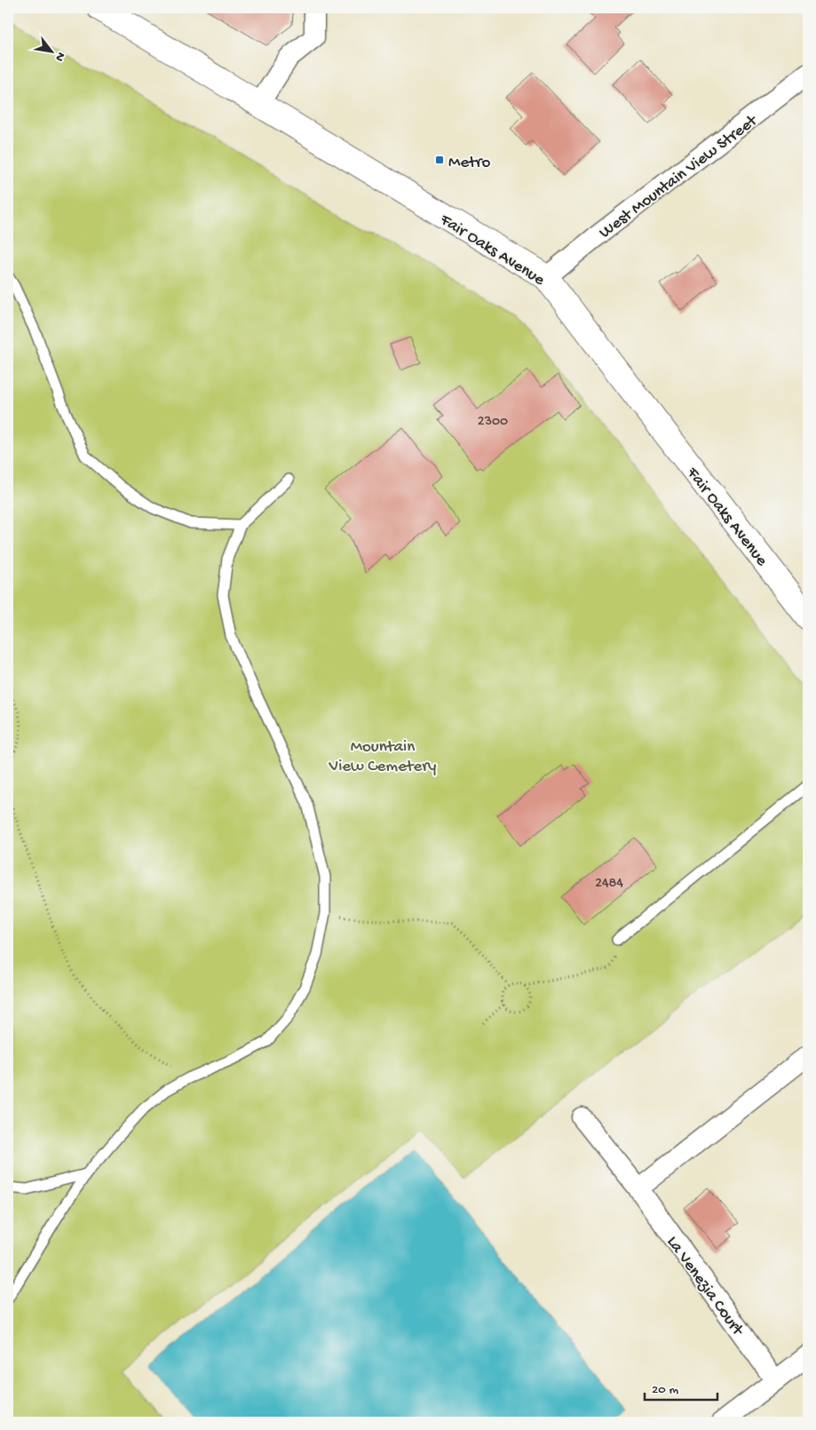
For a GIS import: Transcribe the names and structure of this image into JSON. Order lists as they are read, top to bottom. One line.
{"streets":{"main road":["Fair Oaks Avenue"],"street":["West Mountain View Street","La Venezia Court"]},"crossings":[["West Mountain View Street","Fair Oaks Avenue"]],"parks":["Mountain View Cemetery"],"places":{"transit":["Metro"]},"house_numbers":["2300","2484"],"scale_bar":"20 m","north":"bottom right"}
